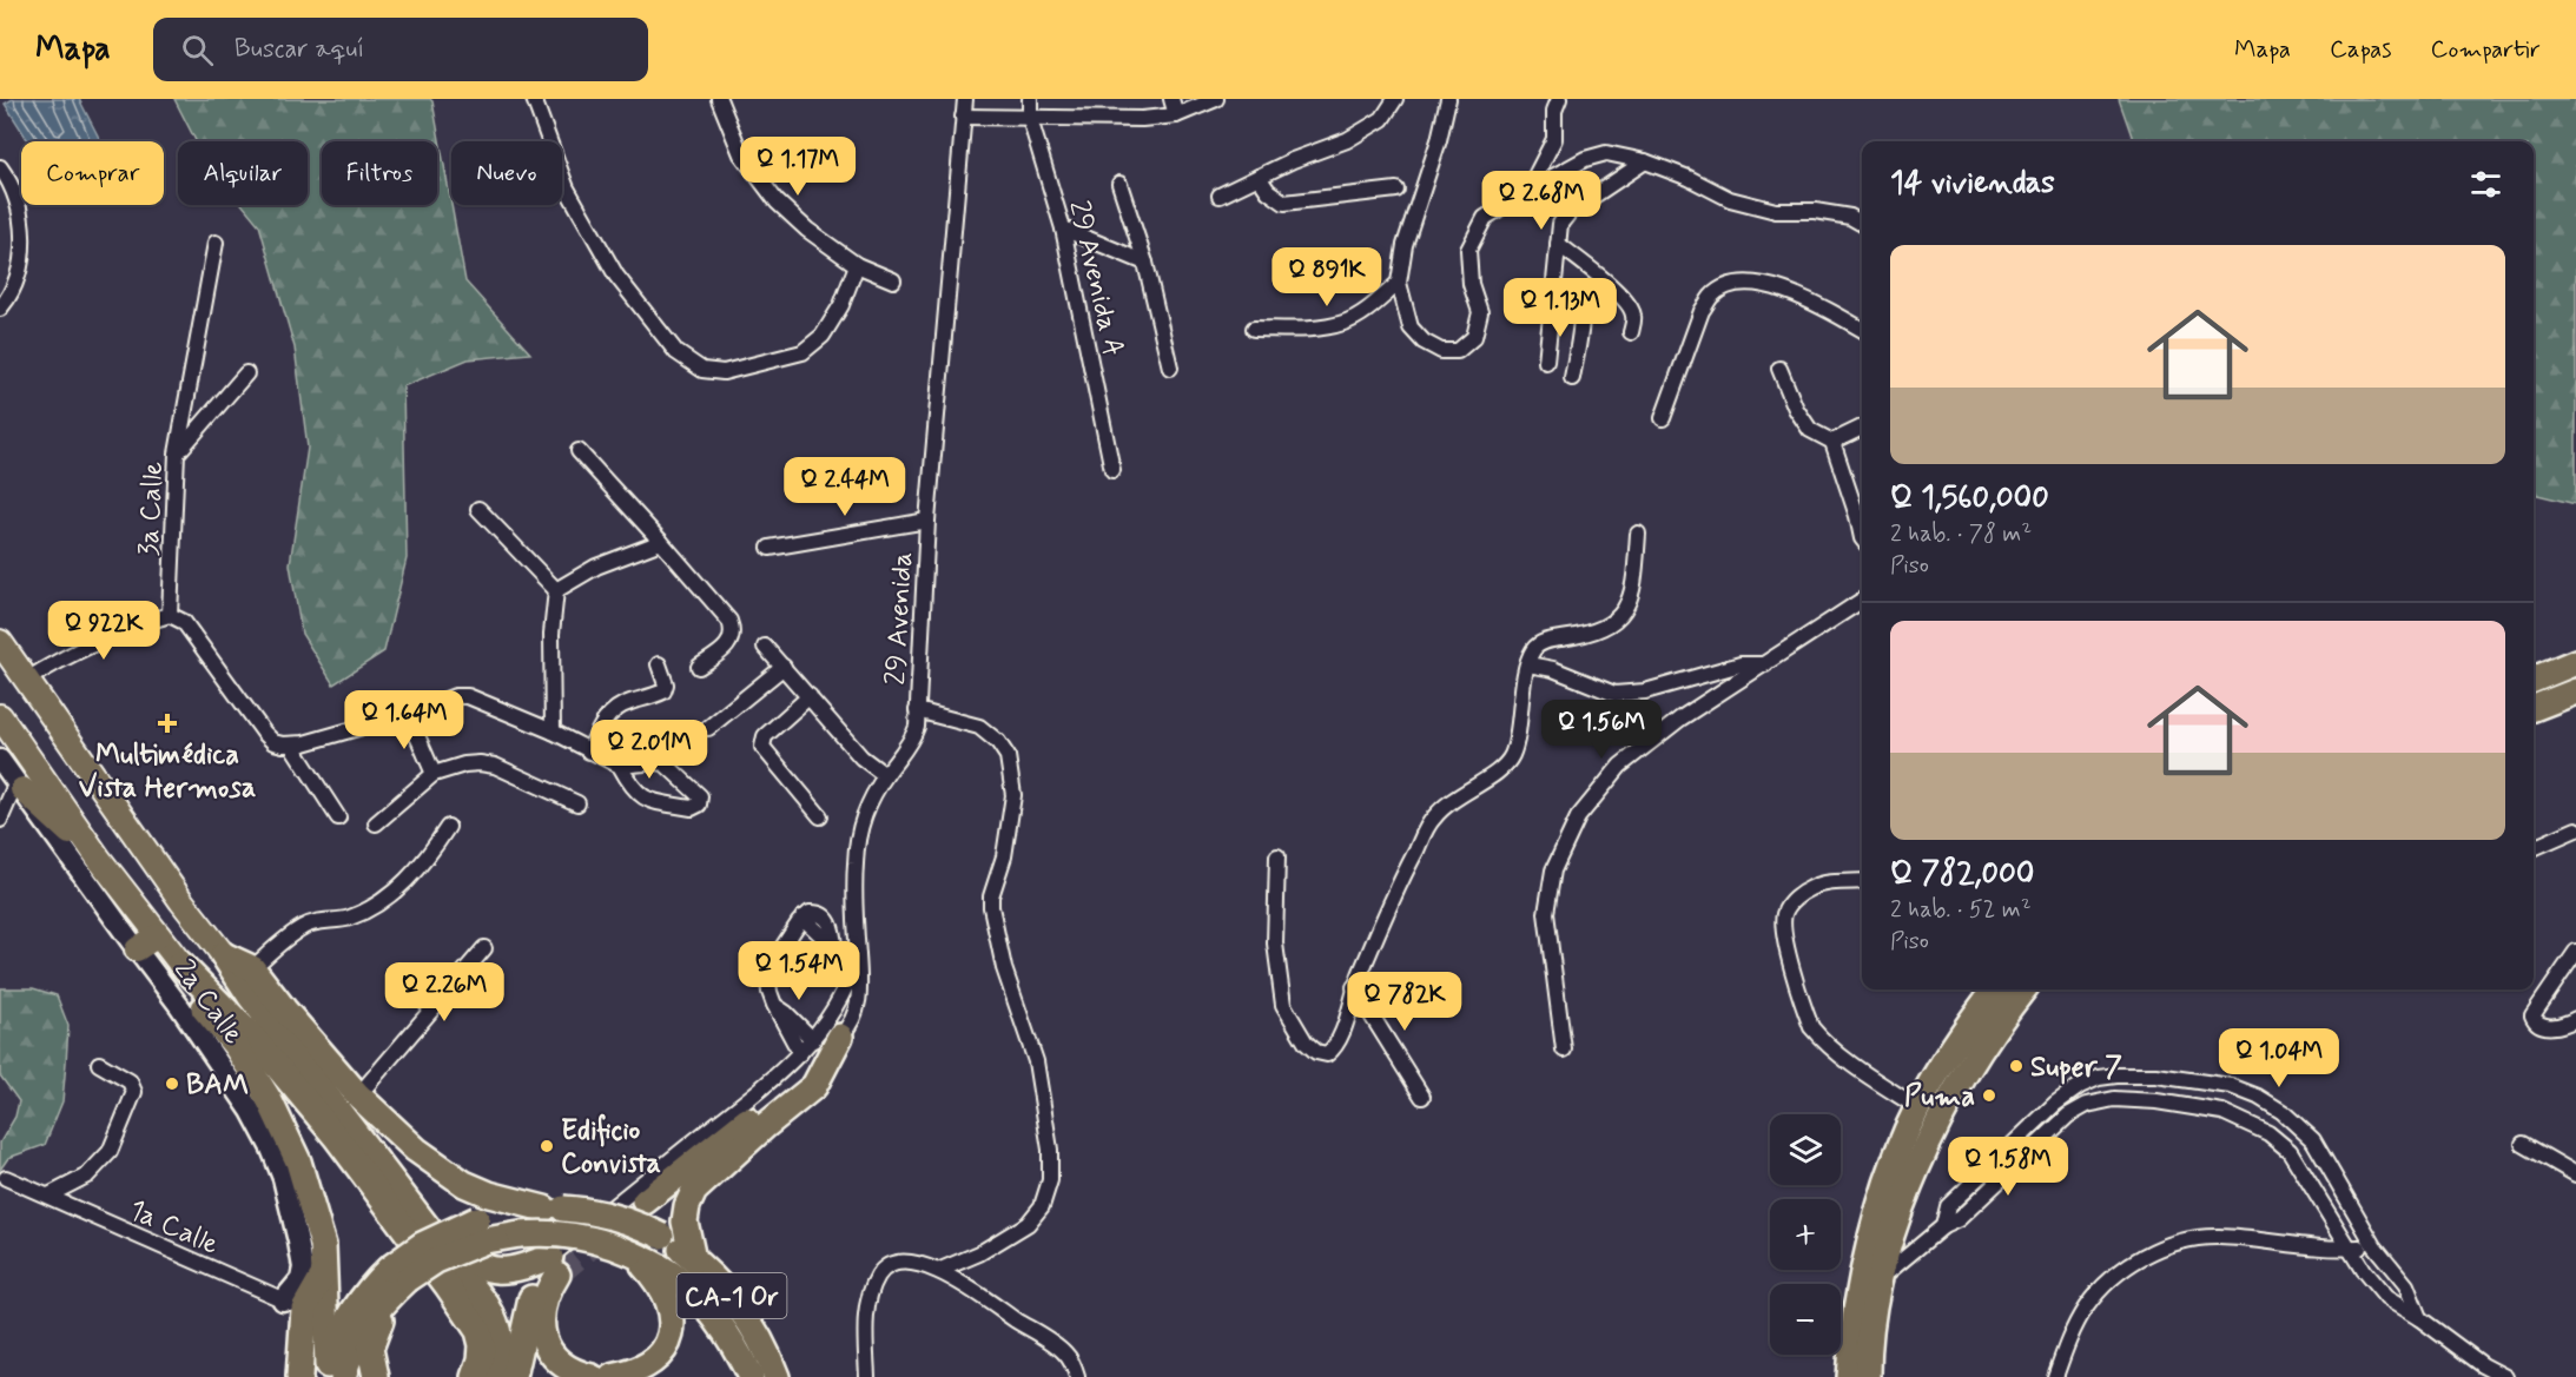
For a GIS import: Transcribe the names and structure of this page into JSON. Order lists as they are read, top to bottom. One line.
{"streets":{"highway":["CA-1 Or"],"street":["29 Avenida A","3a Calle","29 Avenida","2a Calle","1a Calle"]},"crossings":[["2a Calle","1a Calle"]],"places":{"health":["Multimédica Vista Hermosa"],"other":["Super 7","BAM","Puma","Edificio Convista"]},"page":{"header":"Mapa","search":"Buscar aquí","nav":["Mapa","Capas","Compartir"],"price":["Q 1.17M","Q 2.68M","Q 891K","Q 1.13M","Q 2.44M","Q 922K","Q 1.64M","Q 1.56M","Q 2.01M","Q 1.54M","Q 2.26M","Q 782K","Q 1.04M","Q 1.58M"],"chip":["Comprar","Alquilar","Filtros","Nuevo"],"heading":"14 viviendas","list":[{"name":"Q 1,560,000","note":"2 hab. · 78 m² · Piso"},{"name":"Q 782,000","note":"2 hab. · 52 m² · Piso"}],"map_buttons":["+","−"]}}
